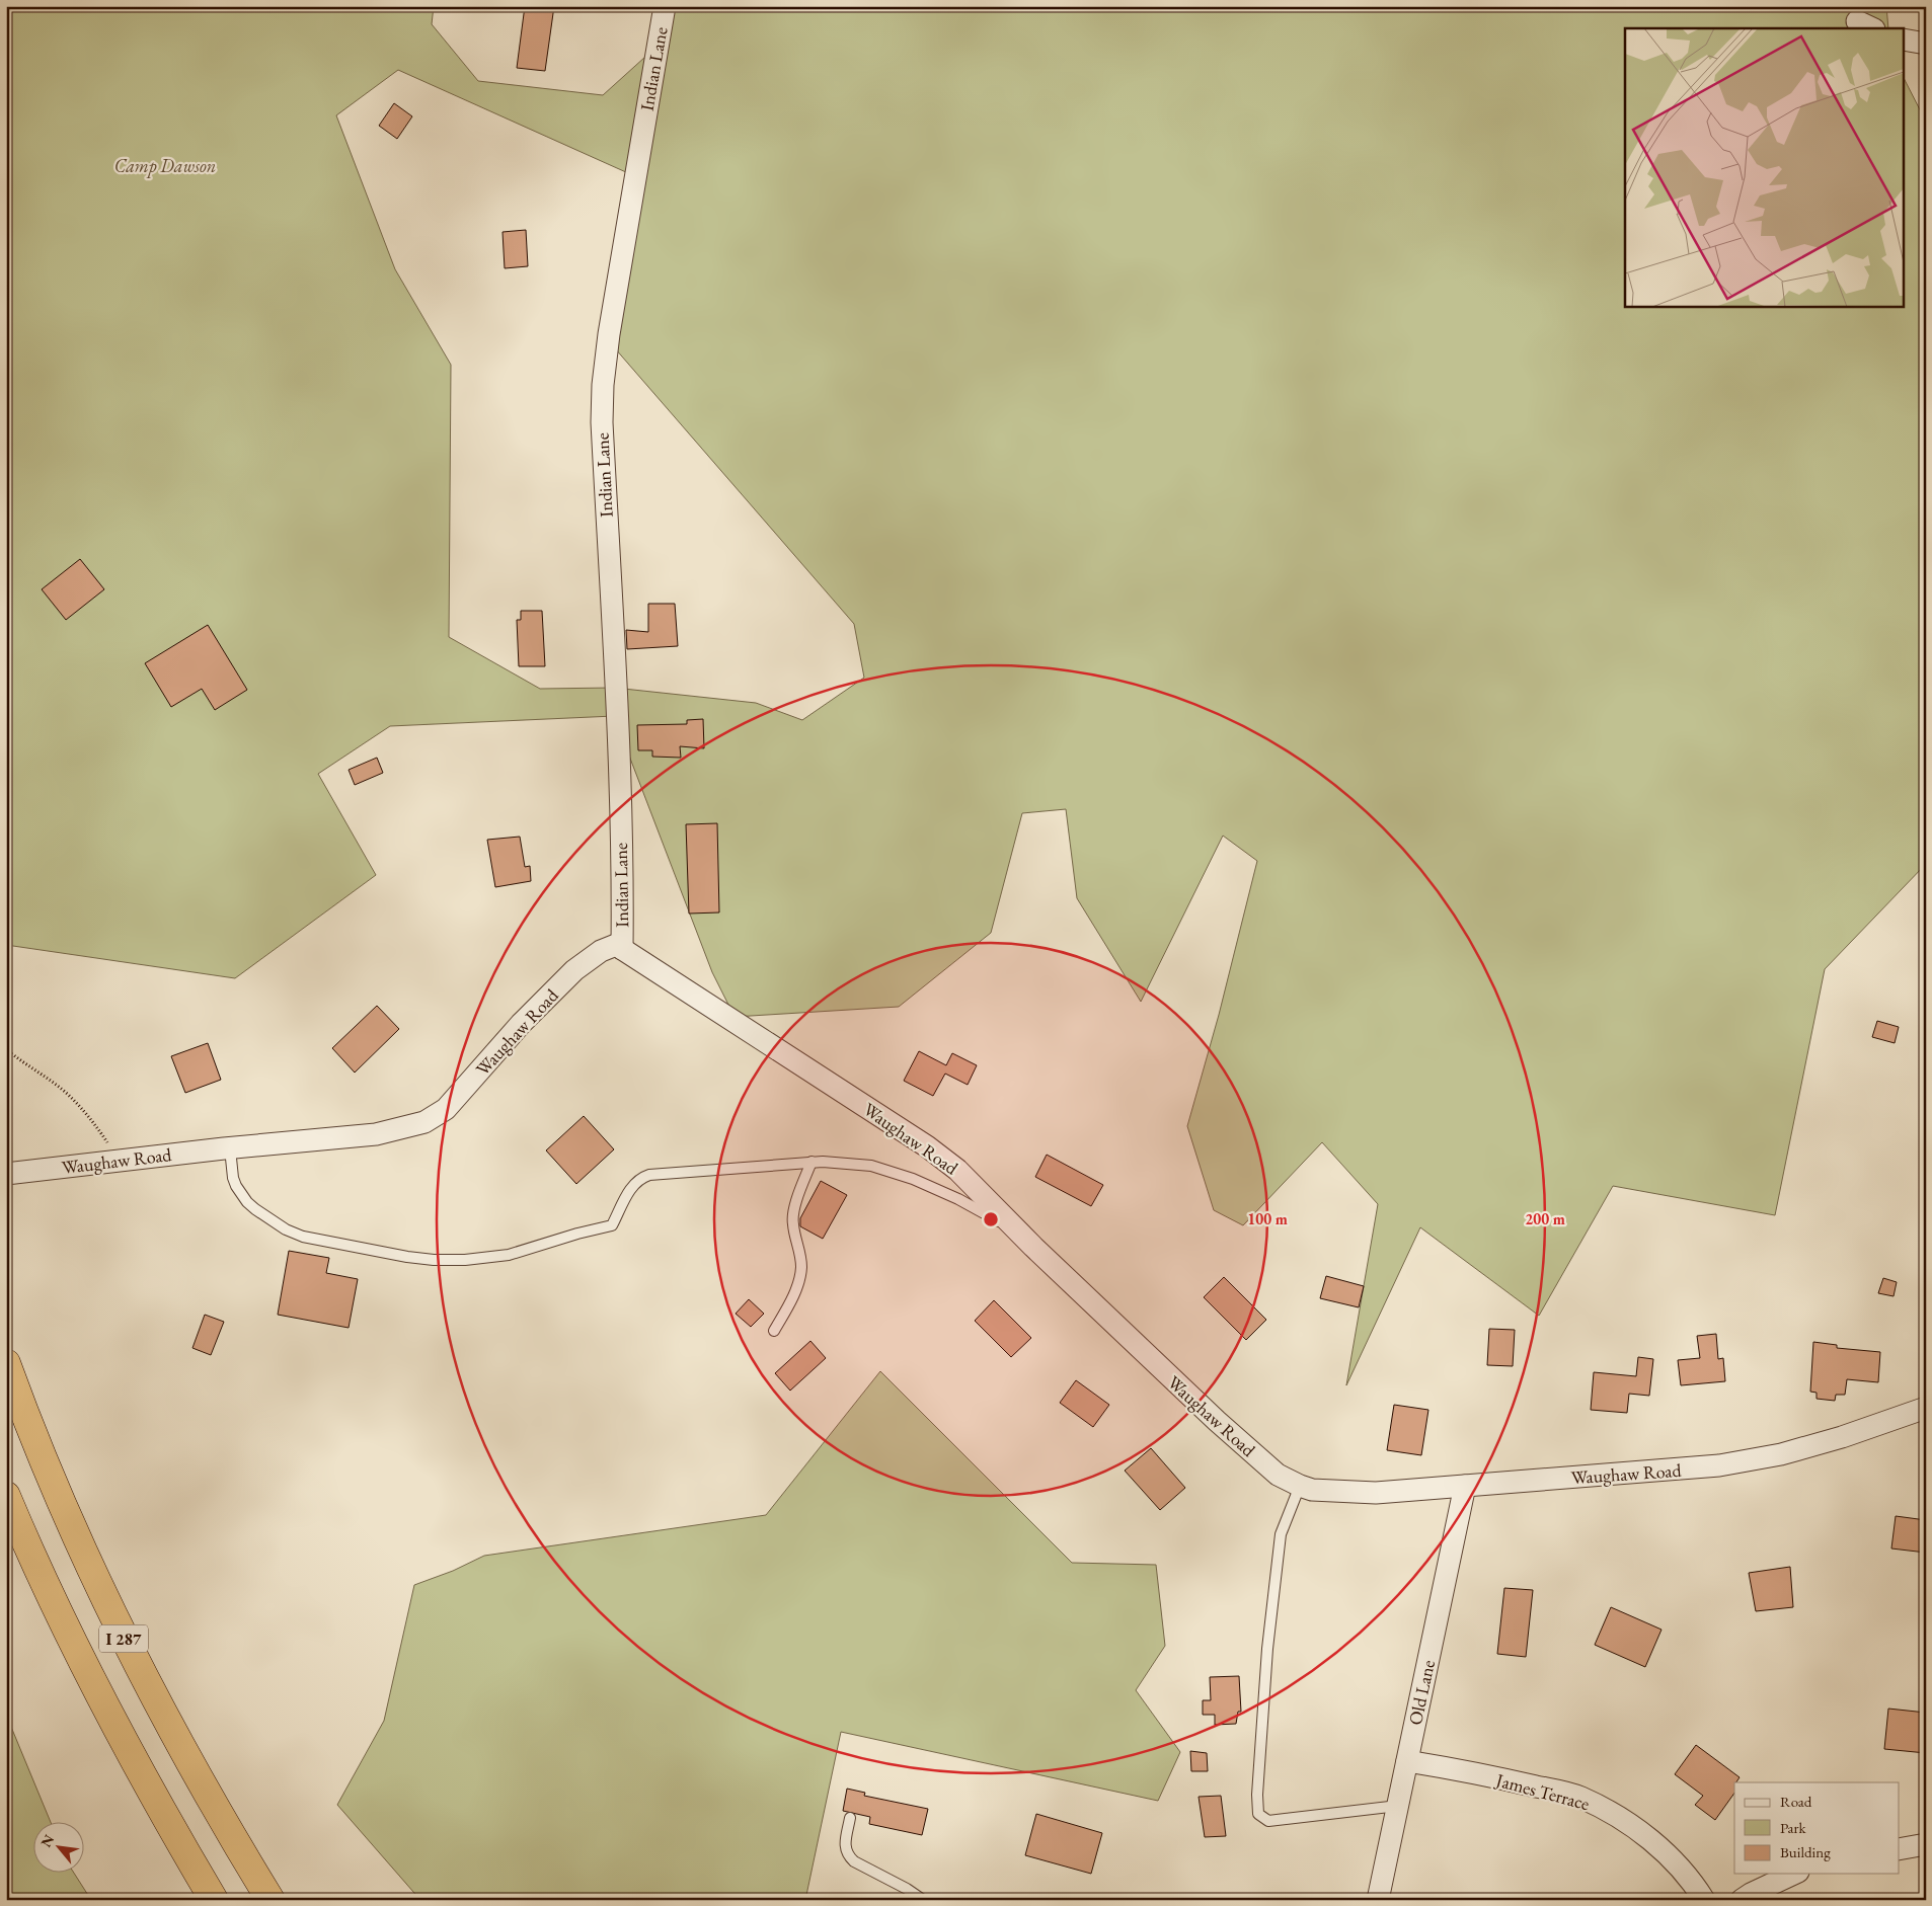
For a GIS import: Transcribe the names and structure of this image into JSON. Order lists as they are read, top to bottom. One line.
{"streets":{"highway":["I 287"],"street":["Indian Lane","Waughaw Road","Old Lane","James Terrace"]},"crossings":[["Indian Lane","Waughaw Road"],["Waughaw Road","Old Lane"],["Old Lane","James Terrace"]],"parks":["Camp Dawson"],"legend":["Road","Park","Building"],"north":"top left","rings":["100 m","200 m"]}
